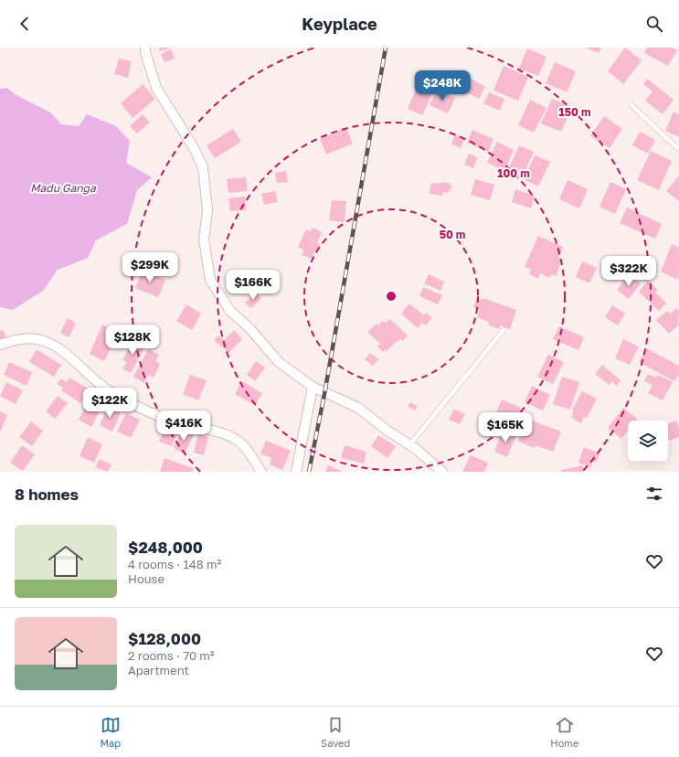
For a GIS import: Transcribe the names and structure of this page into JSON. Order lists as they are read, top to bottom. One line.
{"water":["Madu Ganga"],"page":{"header":"Keyplace","price":["$248K","$299K","$322K","$166K","$128K","$122K","$416K","$165K"],"heading":"8 homes","list":[{"name":"$248,000","note":"4 rooms · 148 m² · House"},{"name":"$128,000","note":"2 rooms · 70 m² · Apartment"}],"tabs":["Map","Saved","Home"]},"rings":["150 m","100 m","50 m"]}
